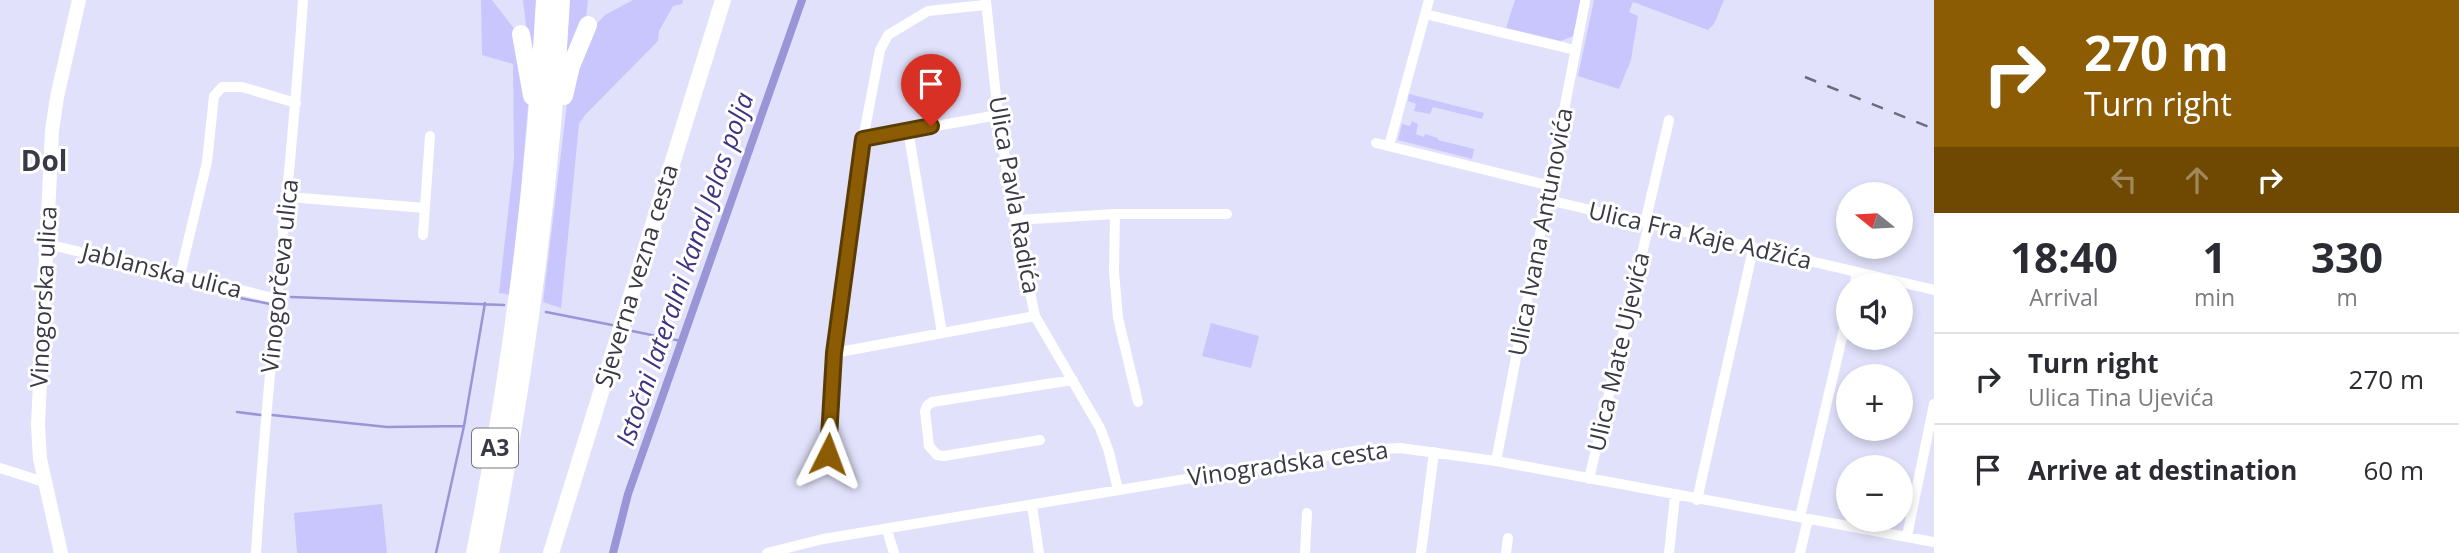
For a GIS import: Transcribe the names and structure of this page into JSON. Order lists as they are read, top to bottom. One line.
{"streets":{"highway":["A3"],"main road":["Sjeverna vezna cesta","Vinogorska ulica"],"street":["Ulica Pavla Radića","Ulica Ivana Antunovića","Ulica Fra Kaje Adžića","Jablanska ulica","Vinogorčeva ulica","Ulica Mate Ujevića","Vinogradska cesta"]},"crossings":[["Ulica Pavla Radića","Vinogradska cesta"],["Ulica Ivana Antunovića","Ulica Fra Kaje Adžića"],["Ulica Ivana Antunovića","Vinogradska cesta"],["Ulica Fra Kaje Adžića","Ulica Mate Ujevića"],["Jablanska ulica","Vinogorčeva ulica"],["Jablanska ulica","Vinogorska ulica"],["Ulica Mate Ujevića","Vinogradska cesta"]],"districts":["Dol"],"water":["Istočni lateralni kanal Jelas polja"],"north":"left","page":{"turn":["270 m","Turn right"],"map_buttons":["+","−"],"eta":["18:40","Arrival","1","min","330","m"],"list":[{"name":"Turn right","note":"Ulica Tina Ujevića","value":"270 m"},{"name":"Arrive at destination","value":"60 m"}]}}
